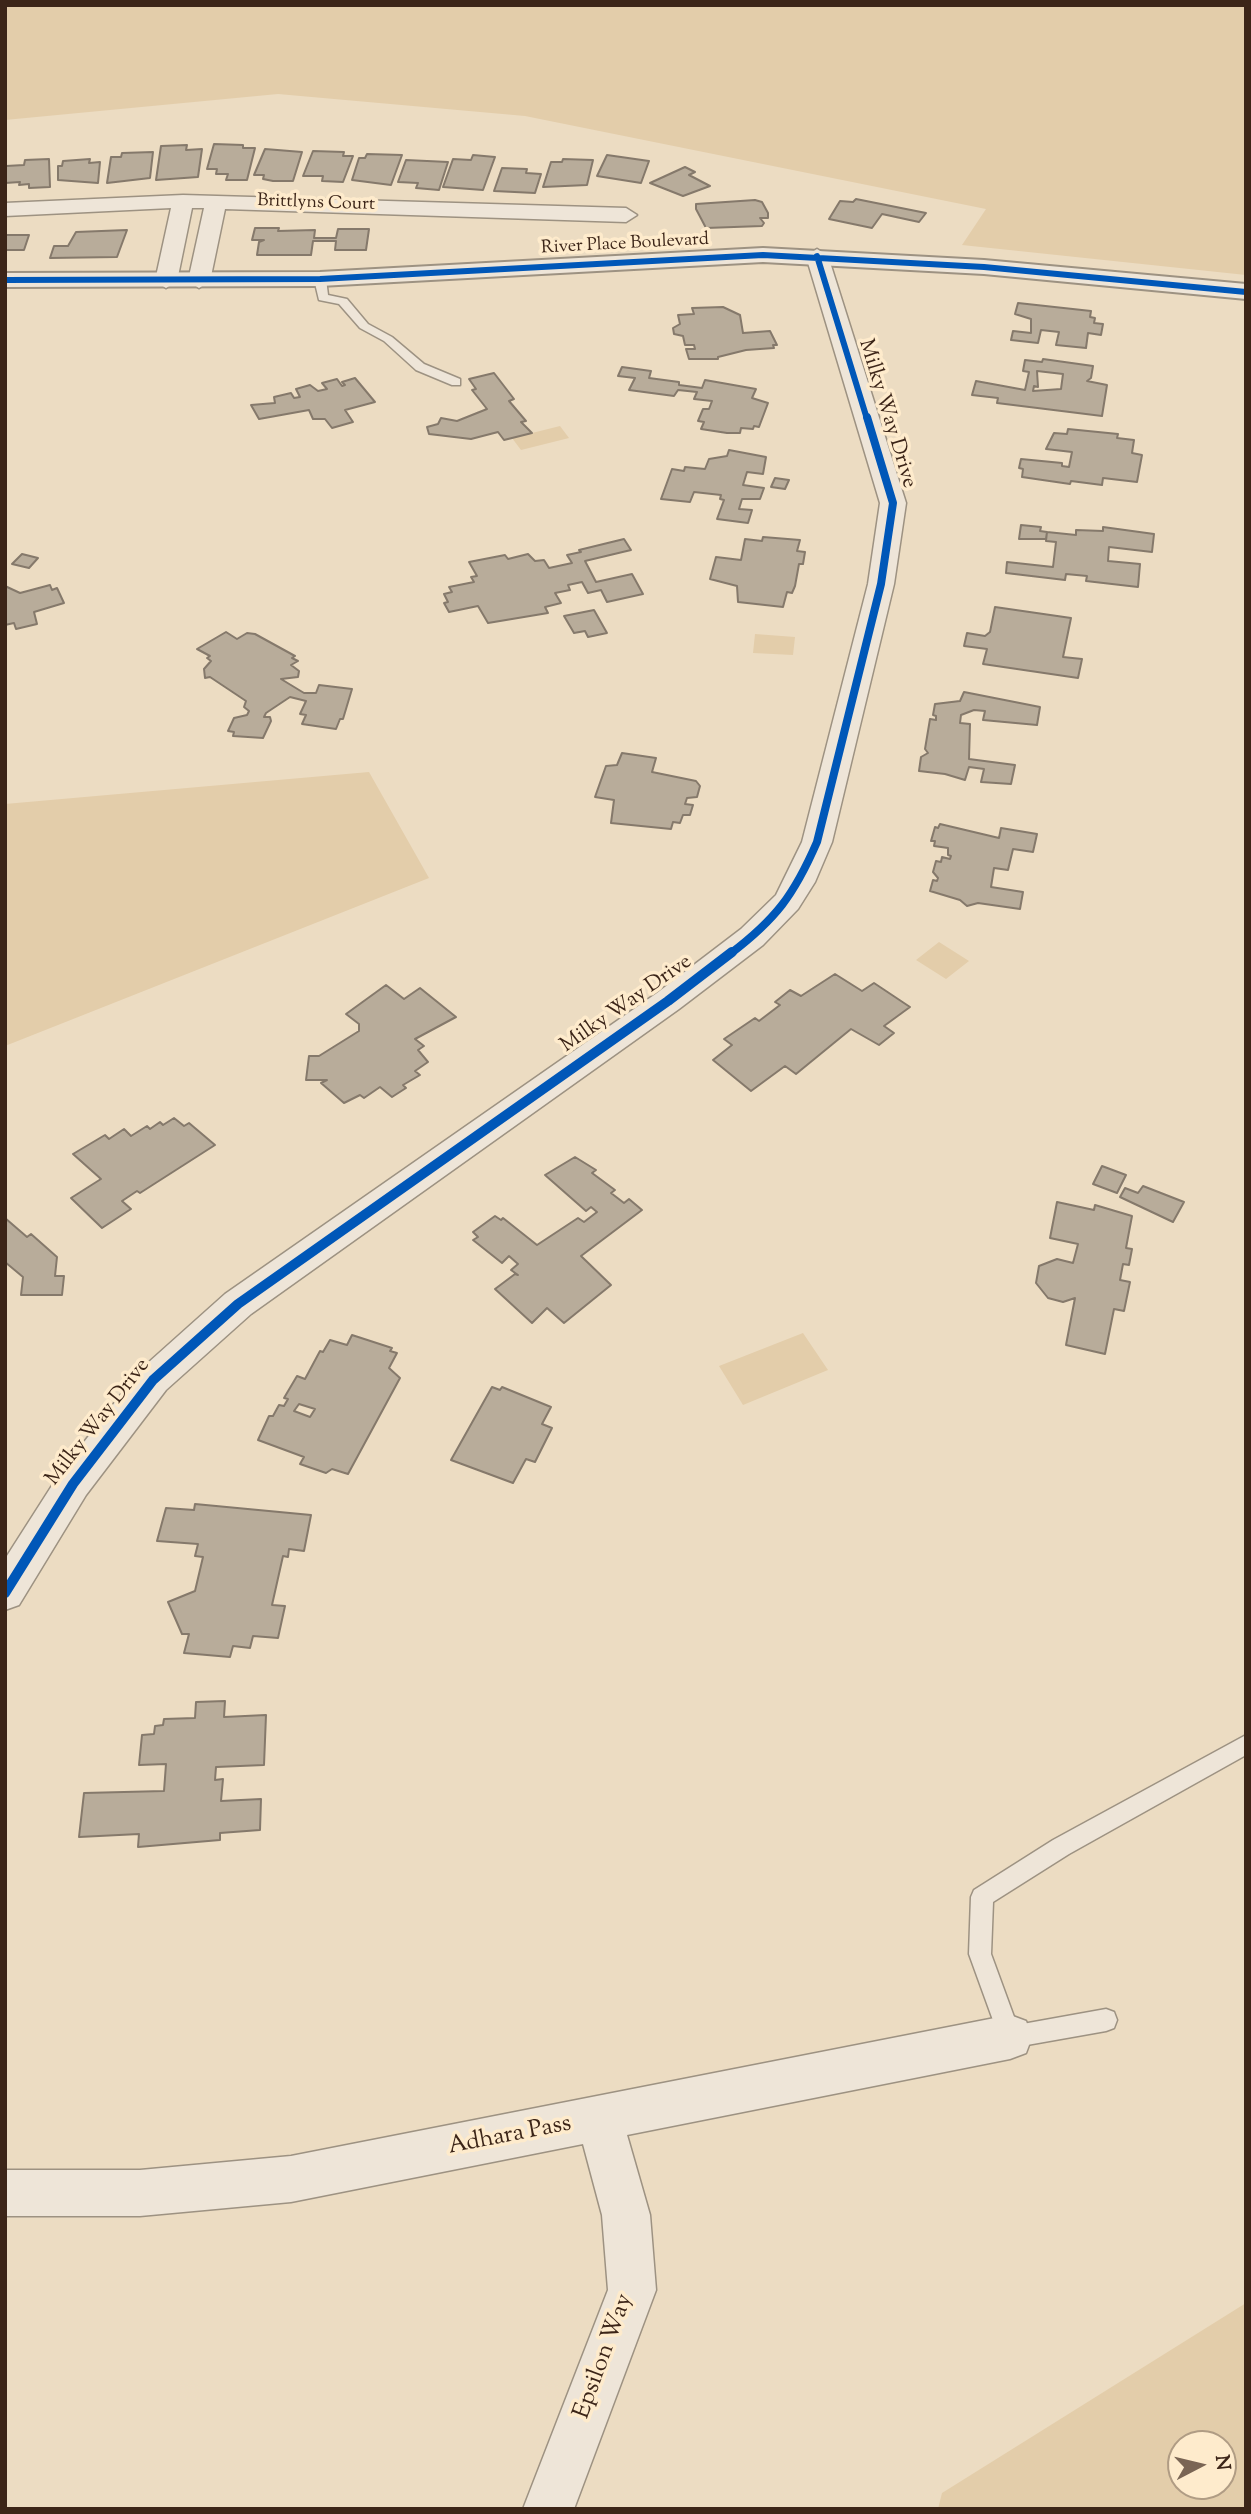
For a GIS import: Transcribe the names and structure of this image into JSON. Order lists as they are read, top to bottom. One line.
{"streets":{"street":["Brittlyns Court","River Place Boulevard","Milky Way Drive","Adhara Pass","Epsilon Way"]},"crossings":[["River Place Boulevard","Milky Way Drive"],["Adhara Pass","Epsilon Way"]],"north":"right"}
